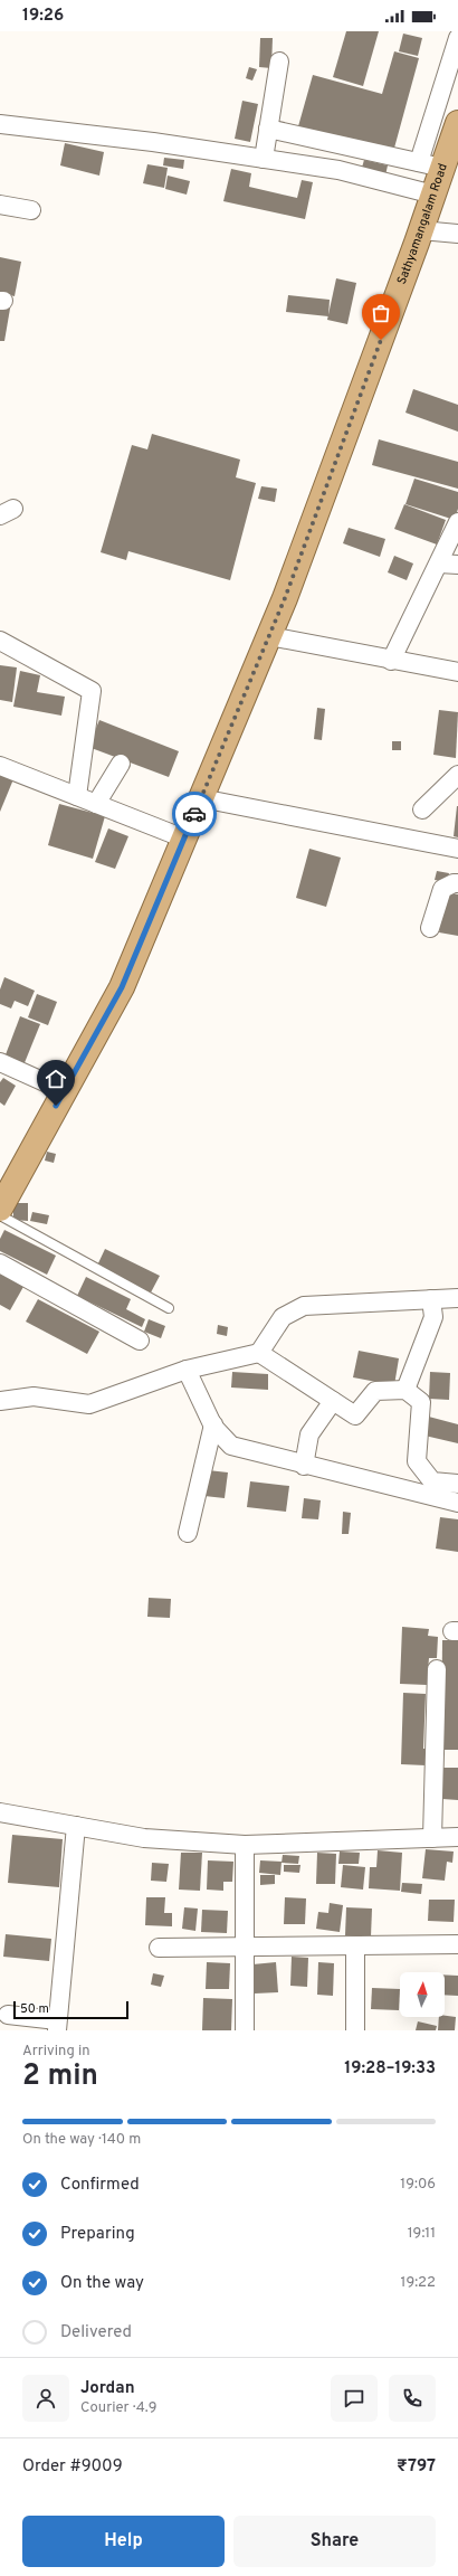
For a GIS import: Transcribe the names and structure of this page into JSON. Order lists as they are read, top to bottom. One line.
{"streets":{"highway":["Sathyamangalam Road"]},"scale_bar":"50 m","north":"top","page":{"status":"19:26","scale":"50 m","heading":["2 min","Arriving in","19:28–19:33"],"panel":["Jordan","Courier · 4.9","Order #9009","₹797"],"bar":"On the way · 140 m","list":[["Confirmed","19:06"],["Preparing","19:11"],["On the way","19:22"],"Delivered"],"buttons":["Help","Share"]}}
